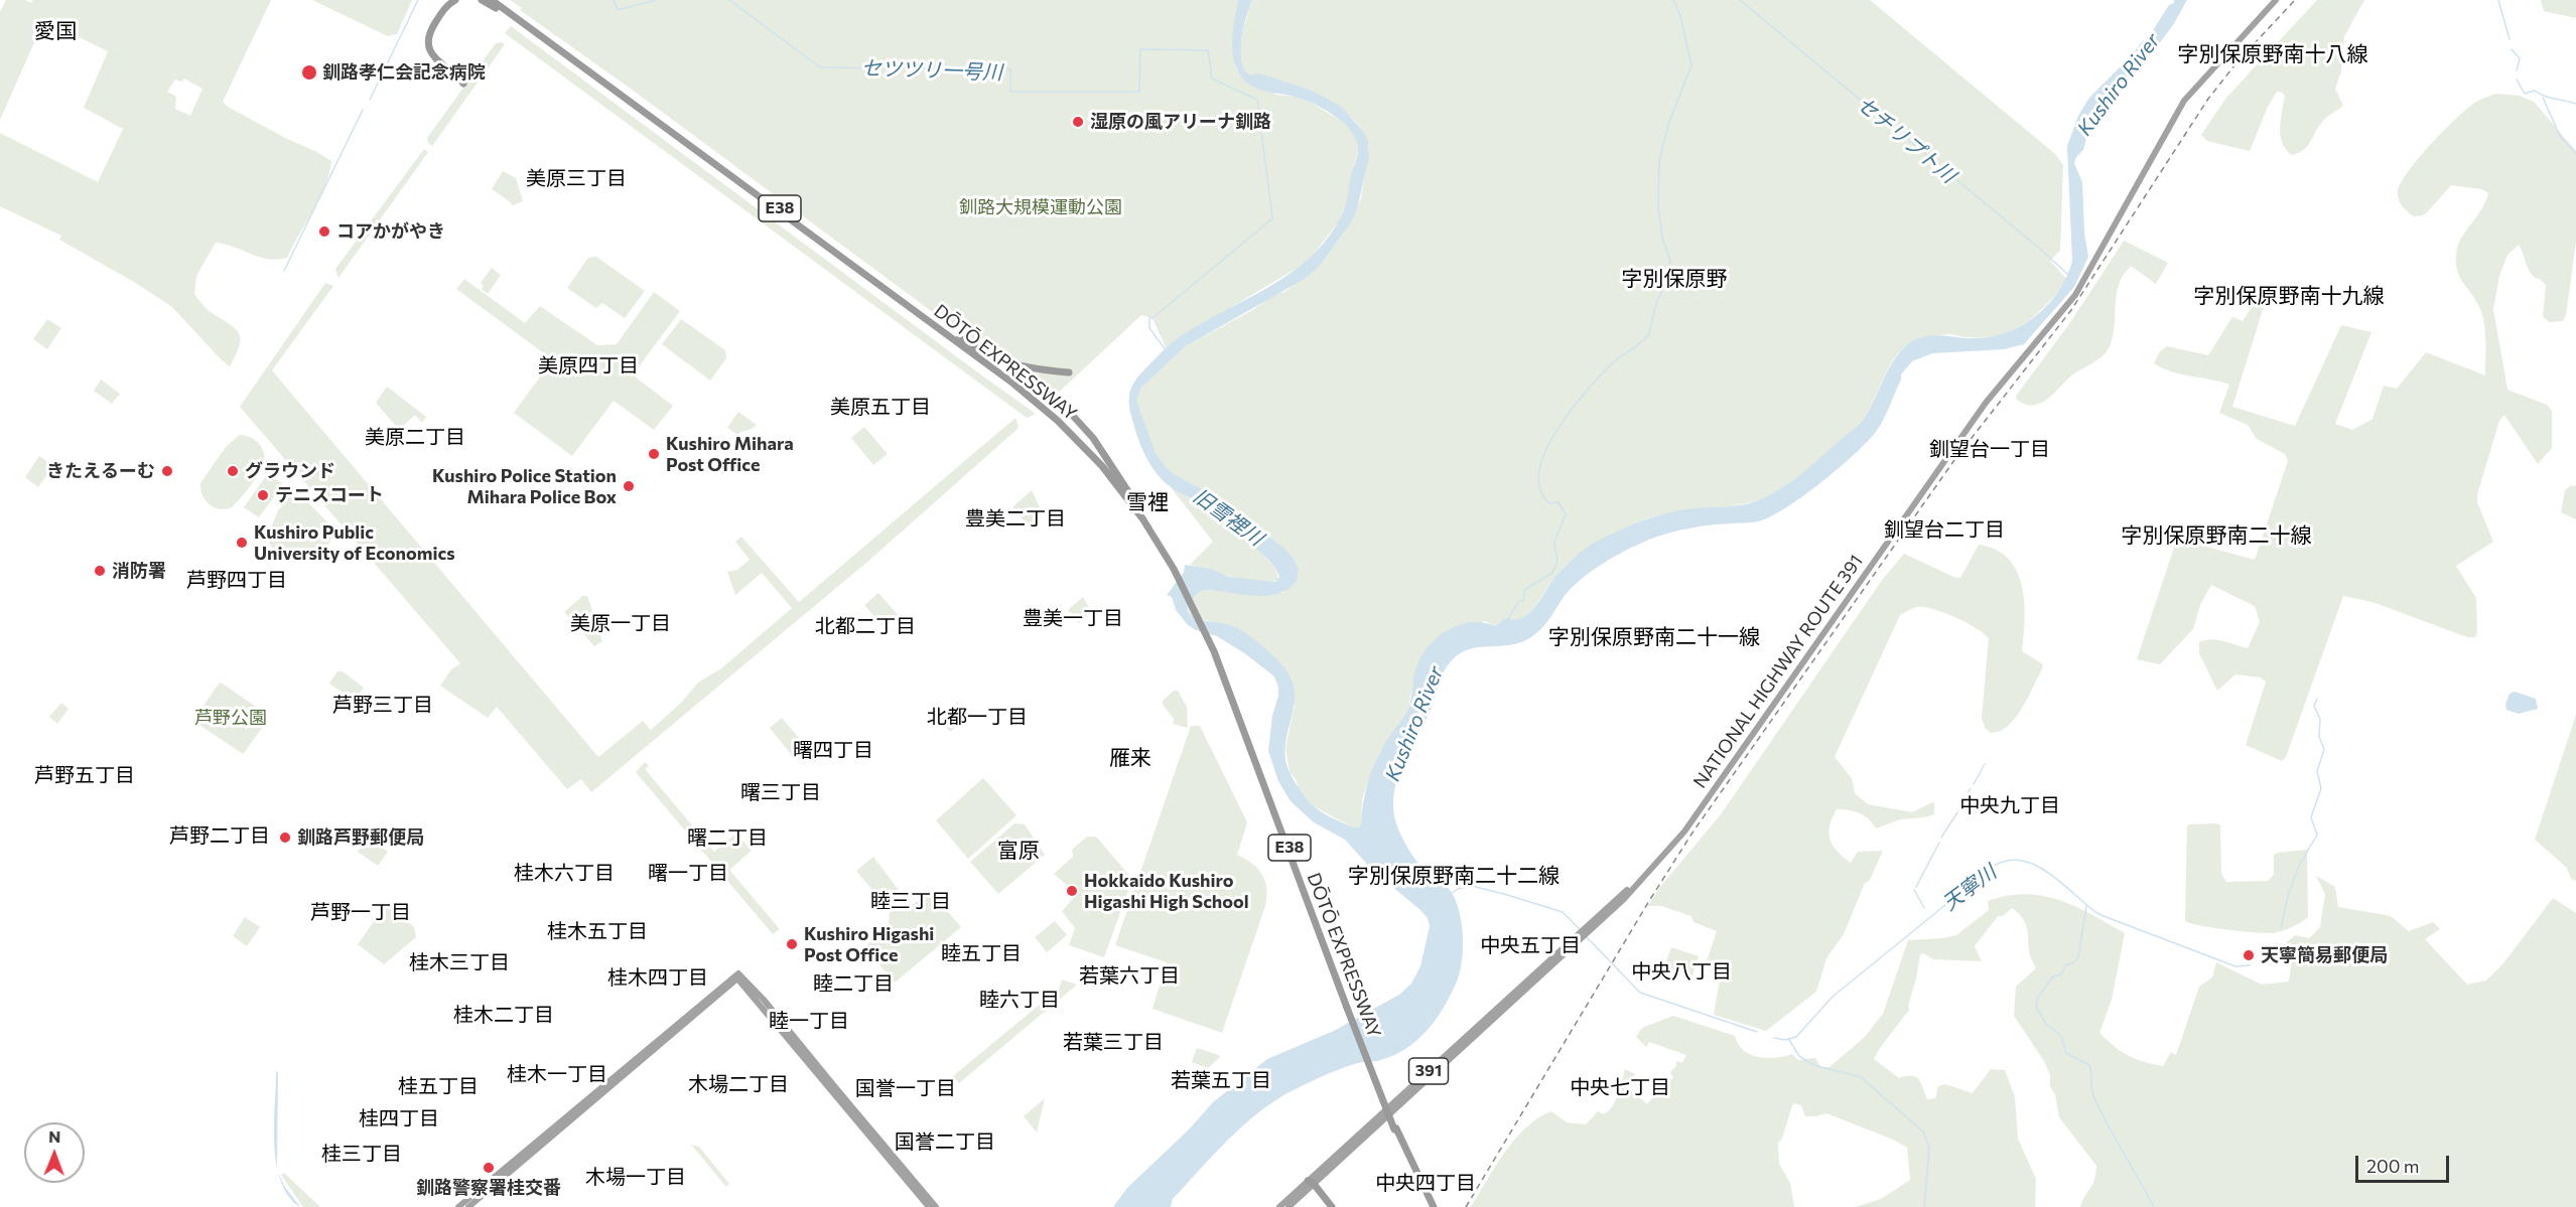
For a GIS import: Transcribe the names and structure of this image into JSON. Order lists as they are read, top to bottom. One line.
{"streets":{"highway":["E38","DŌTŌ EXPRESSWAY","NATIONAL HIGHWAY ROUTE 391","391"]},"crossings":[["NATIONAL HIGHWAY ROUTE 391","391"]],"districts":["愛国","字別保原野南十八線","美原三丁目","字別保原野","字別保原野南十九線","美原四丁目","美原五丁目","美原二丁目","釧望台一丁目","雪裡","豊美二丁目","釧望台二丁目","字別保原野南二十線","芦野四丁目","豊美一丁目","美原一丁目","北都二丁目","字別保原野南二十一線","芦野三丁目","北都一丁目","曙四丁目","雁来","芦野五丁目","曙三丁目","中央九丁目","芦野二丁目","曙二丁目","富原","桂木六丁目","曙一丁目","字別保原野南二十二線","睦三丁目","芦野一丁目","桂木五丁目","中央五丁目","睦五丁目","桂木三丁目","中央八丁目","若葉六丁目","桂木四丁目","睦二丁目","睦六丁目","桂木二丁目","睦一丁目","若葉三丁目","桂木一丁目","若葉五丁目","木場二丁目","桂五丁目","中央七丁目","国誉一丁目","桂四丁目","国誉二丁目","桂三丁目","木場一丁目","中央四丁目"],"water":["セツツリ一号川","Kushiro River","セチリプト川","旧雪裡川","天寧川"],"parks":["釧路大規模運動公園","芦野公園"],"places":["釧路孝仁会記念病院","湿原の風アリーナ釧路","コアかがやき","Kushiro Mihara Post Office","きたえるーむ","グラウンド","Kushiro Police Station Mihara Police Box","テニスコート","Kushiro Public University of Economics","消防署","釧路芦野郵便局","Hokkaido Kushiro Higashi High School","Kushiro Higashi Post Office","天寧簡易郵便局","釧路警察署桂交番"],"scale_bar":"200 m","north":"top"}
